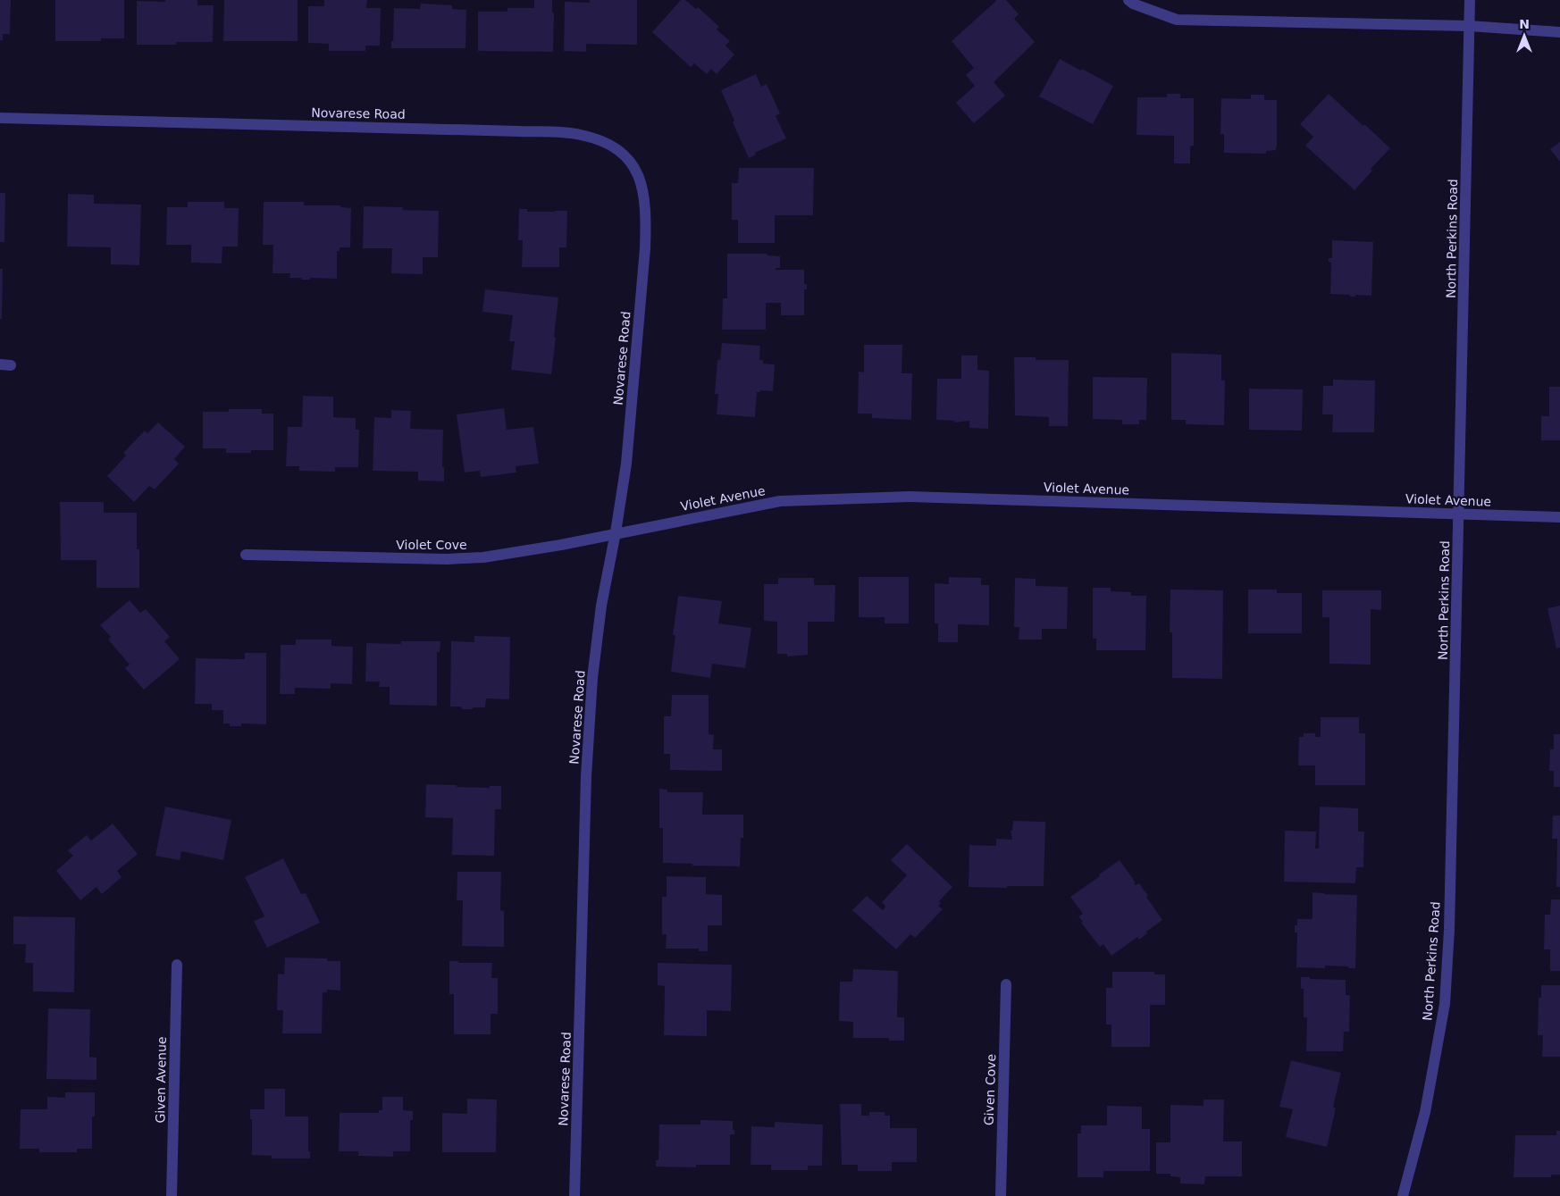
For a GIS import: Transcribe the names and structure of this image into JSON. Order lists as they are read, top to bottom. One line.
{"streets":{"street":["Novarese Road","North Perkins Road","Violet Avenue","Violet Cove","Given Avenue","Given Cove"]},"crossings":[["Novarese Road","Violet Avenue"],["Novarese Road","Violet Cove"],["North Perkins Road","Violet Avenue"],["Violet Avenue","Violet Cove"]],"north":"top"}
